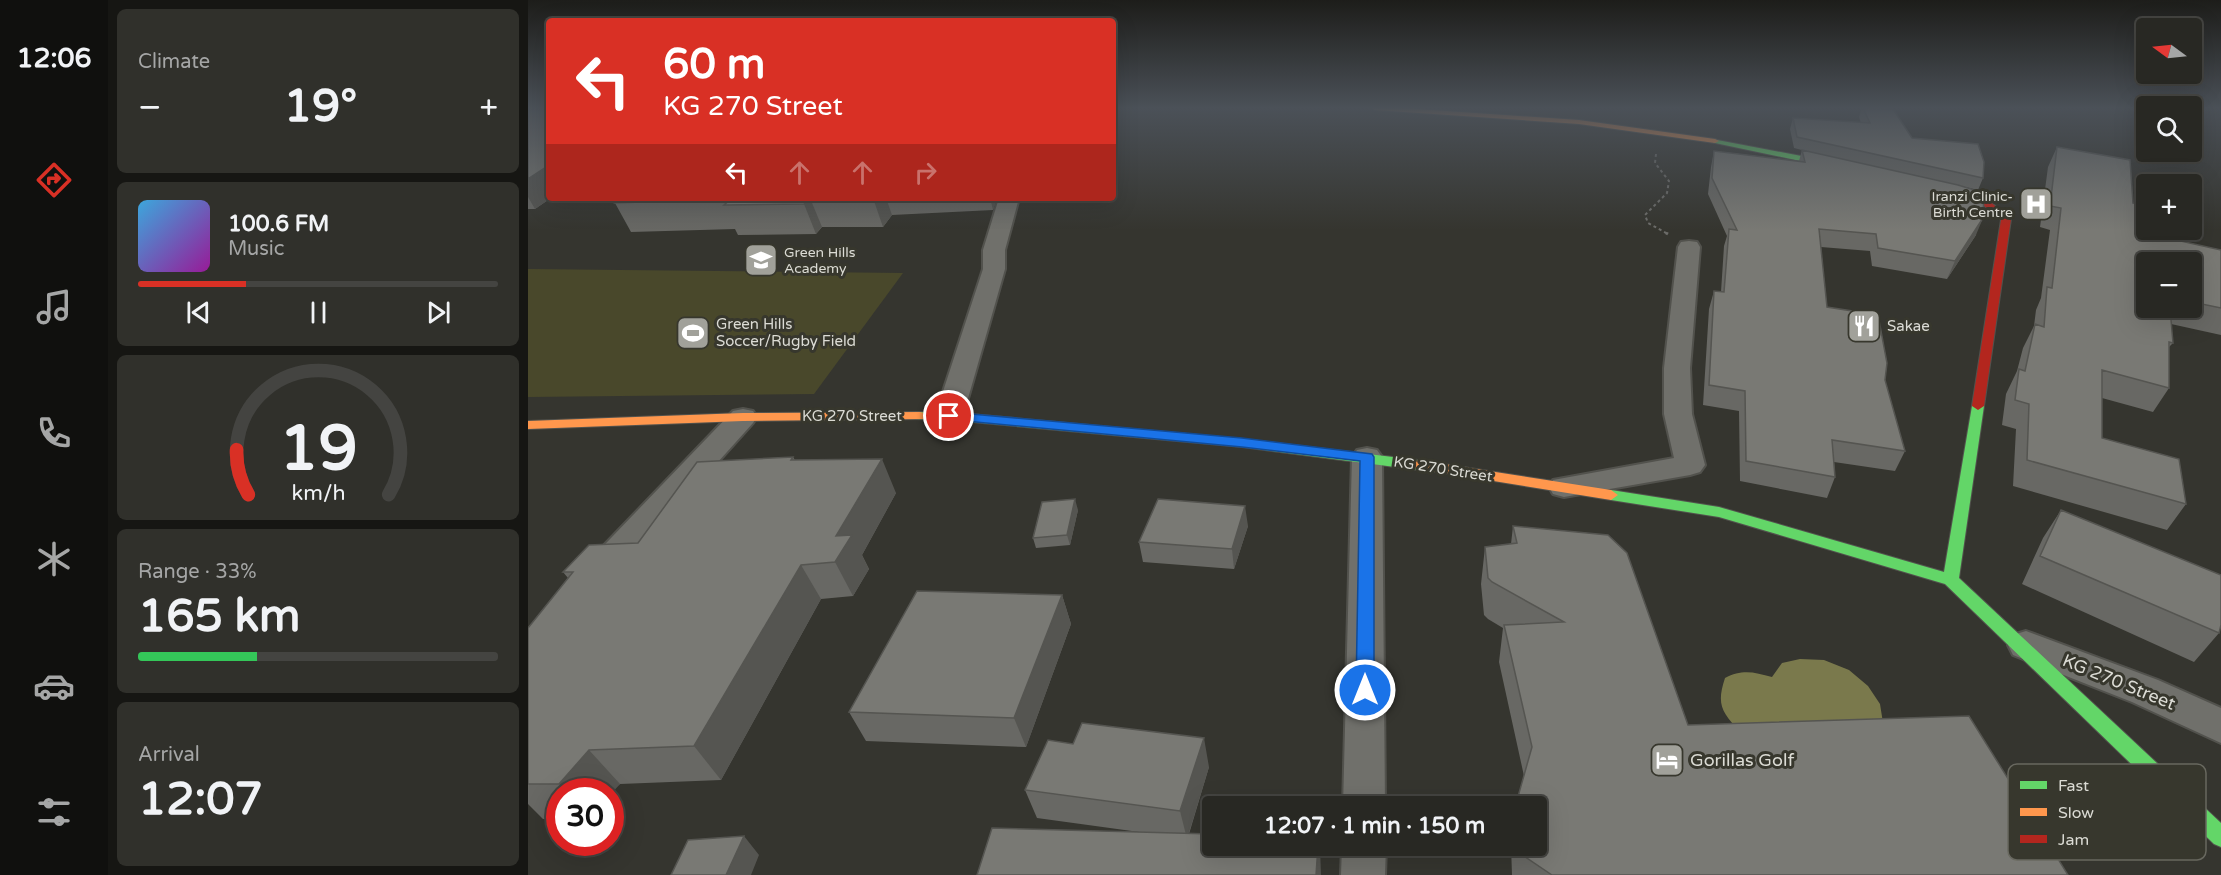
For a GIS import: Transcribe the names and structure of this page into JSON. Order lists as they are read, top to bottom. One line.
{"streets":{"street":["KG 270 Street"]},"places":{"hospital":["Iranzi Clinic- Birth Centre"],"school or university":["Green Hills Academy"],"restaurant":["Sakae"],"sports":["Green Hills Soccer/Rugby Field"],"hotel":["Gorillas Golf"]},"legend":["Fast","Slow","Jam"],"north":"left","page":{"tabs":"12:06","tile":["Climate",["Range · 33%","165 km"],["Arrival","12:07"]],"map_buttons":["+","−"],"turn":["60 m","KG 270 Street"],"heat":["−","19°","+"],"song":["100.6 FM","Music"],"limit":"30","trip":"12:07 · 1 min · 150 m","gauge":["19","km/h"]}}
